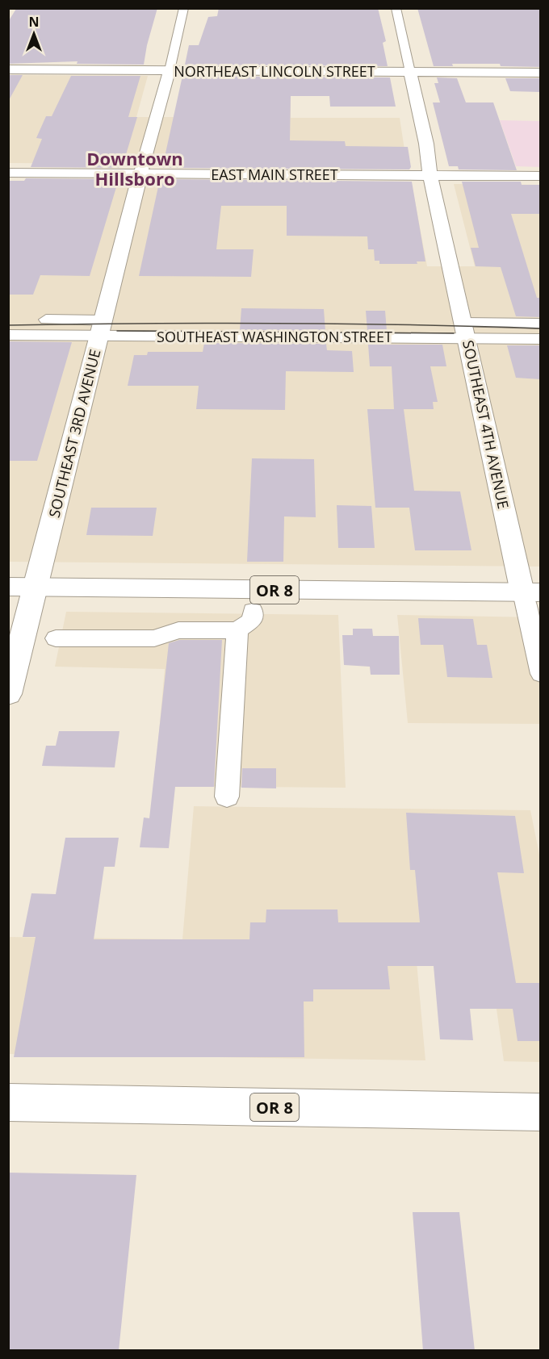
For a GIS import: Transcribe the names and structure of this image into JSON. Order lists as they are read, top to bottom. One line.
{"streets":{"main road":["NORTHEAST LINCOLN STREET","EAST MAIN STREET","SOUTHEAST 4TH AVENUE","SOUTHEAST 3RD AVENUE","OR 8"],"street":["SOUTHEAST WASHINGTON STREET"]},"crossings":[["NORTHEAST LINCOLN STREET","SOUTHEAST 4TH AVENUE"],["NORTHEAST LINCOLN STREET","SOUTHEAST 3RD AVENUE"],["EAST MAIN STREET","SOUTHEAST 4TH AVENUE"],["EAST MAIN STREET","SOUTHEAST 3RD AVENUE"],["SOUTHEAST WASHINGTON STREET","SOUTHEAST 4TH AVENUE"],["SOUTHEAST WASHINGTON STREET","SOUTHEAST 3RD AVENUE"],["SOUTHEAST 4TH AVENUE","OR 8"],["SOUTHEAST 3RD AVENUE","OR 8"]],"districts":["Downtown Hillsboro"],"north":"top"}
